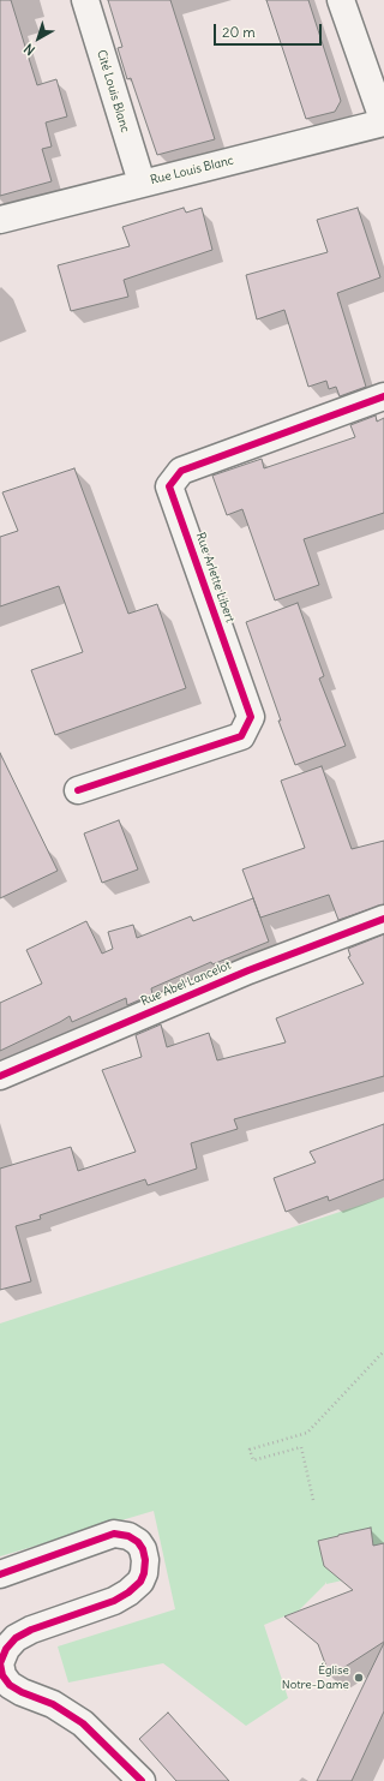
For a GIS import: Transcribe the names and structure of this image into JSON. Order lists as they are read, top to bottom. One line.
{"streets":{"street":["Cité Louis Blanc","Rue Louis Blanc","Rue Arlette Libert","Rue Abel Lancelot"]},"crossings":[["Cité Louis Blanc","Rue Louis Blanc"]],"places":["Église Notre-Dame"],"scale_bar":"20 m","north":"bottom left"}
